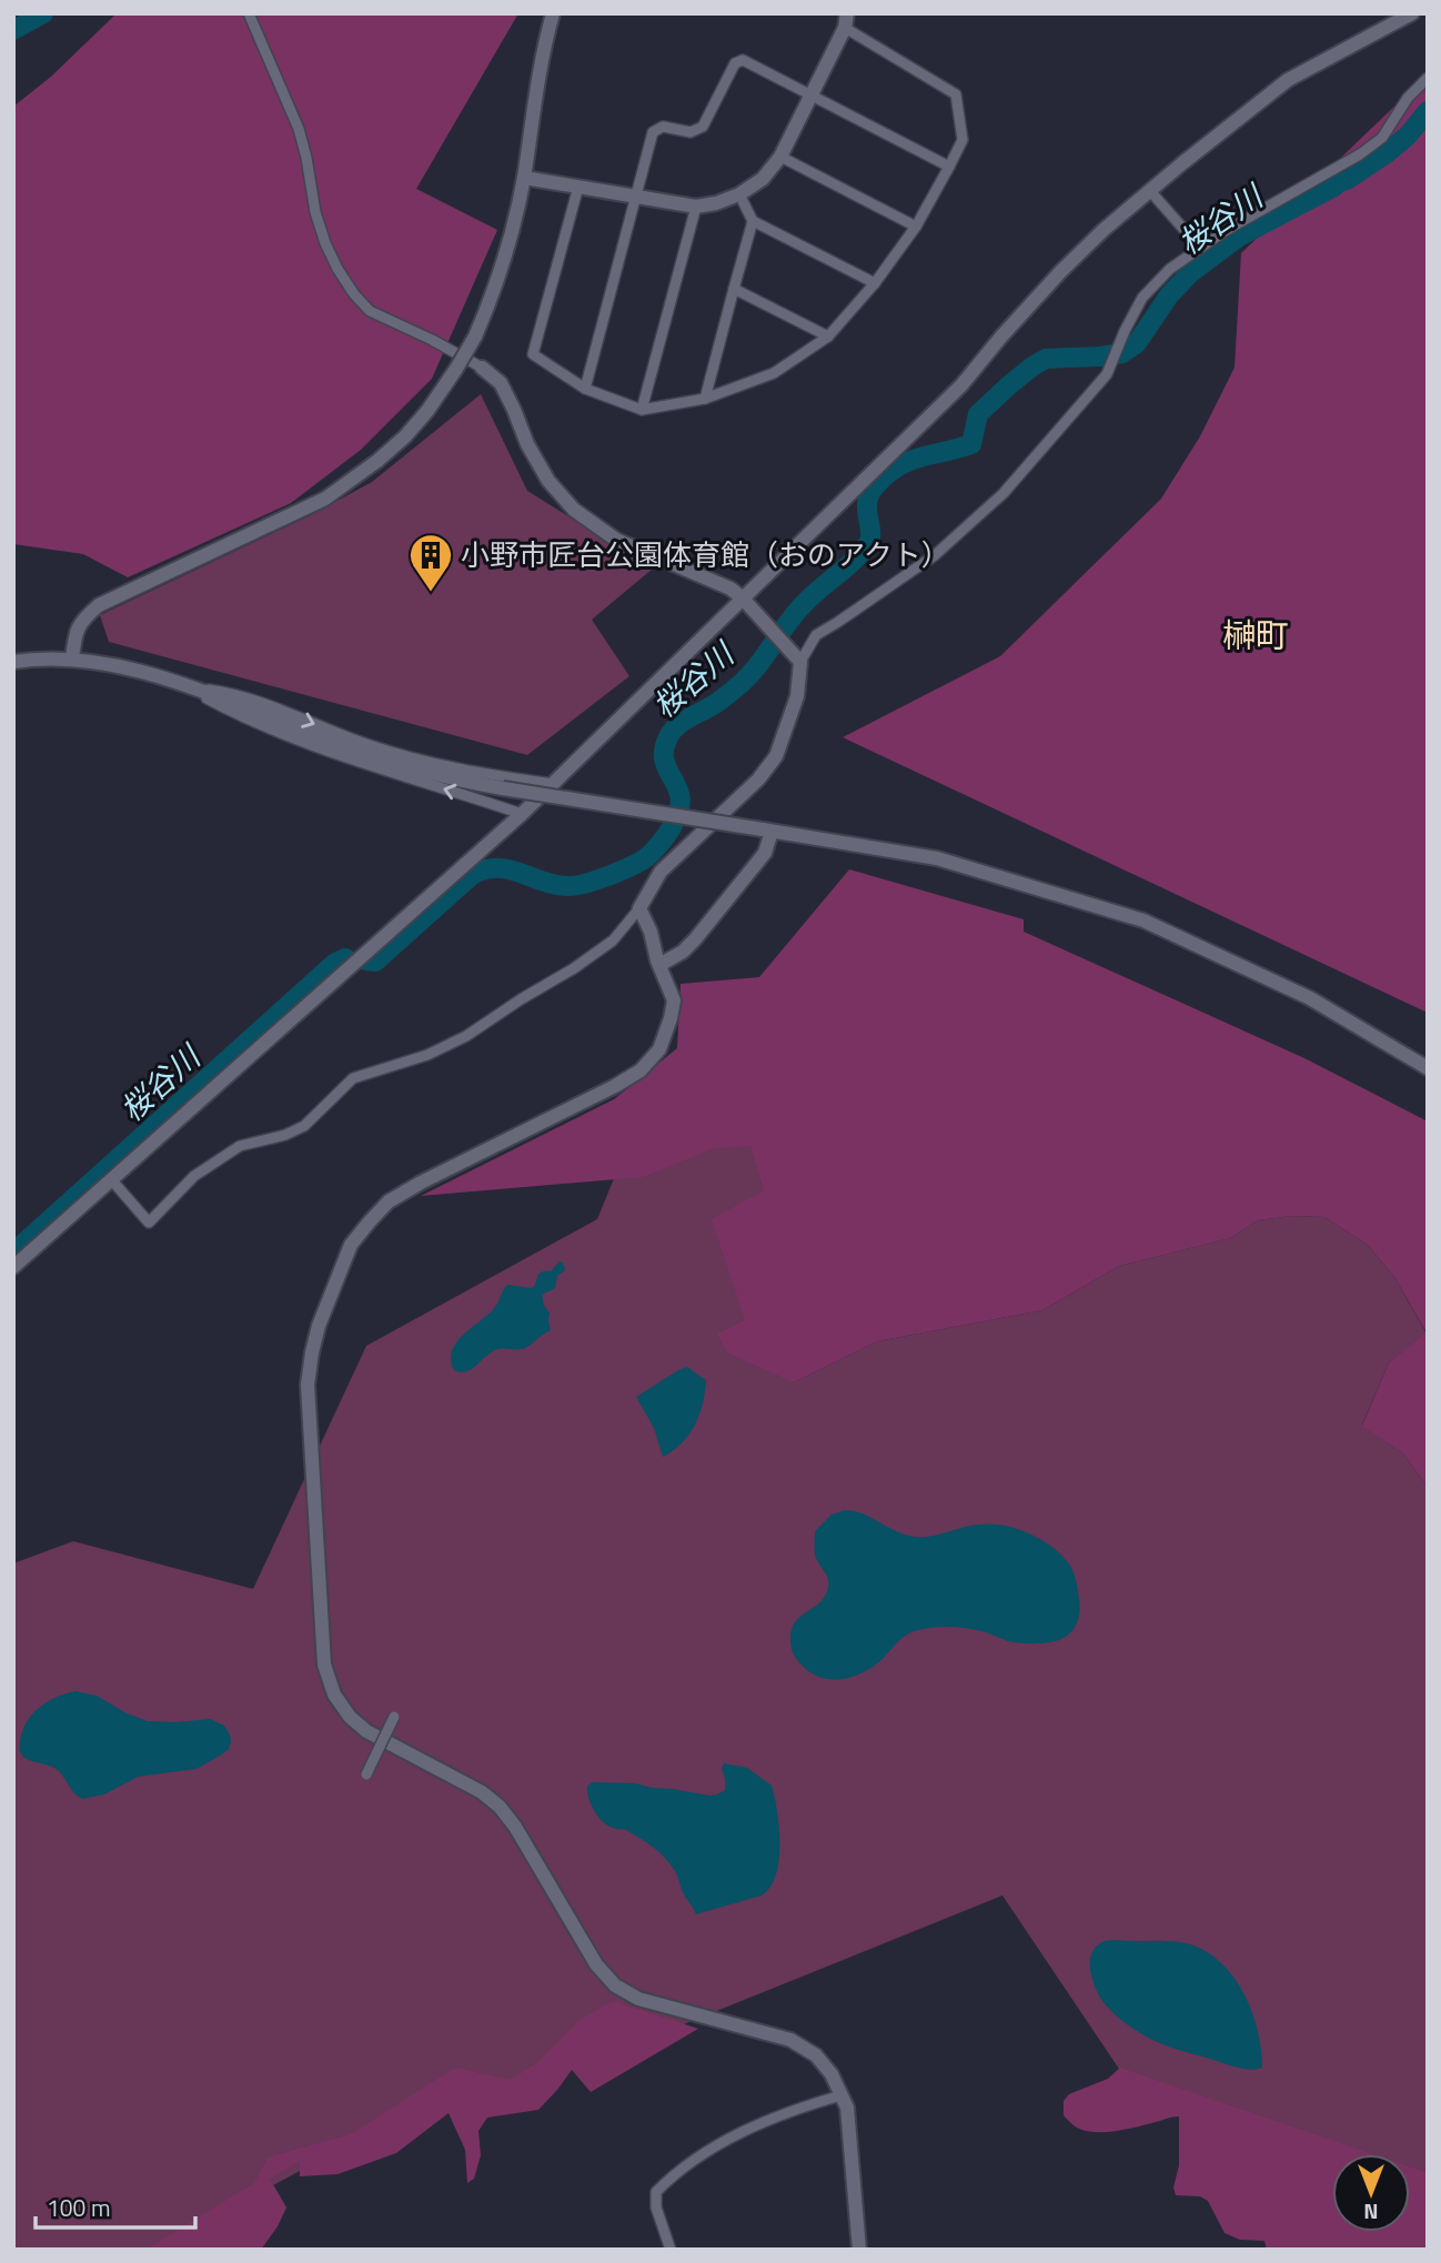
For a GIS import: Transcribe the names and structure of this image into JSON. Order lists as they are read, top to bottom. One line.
{"districts":["榊町"],"water":["桜谷川"],"places":{"building":["小野市匠台公園体育館（おのアクト）"]},"scale_bar":"100 m","north":"bottom"}
